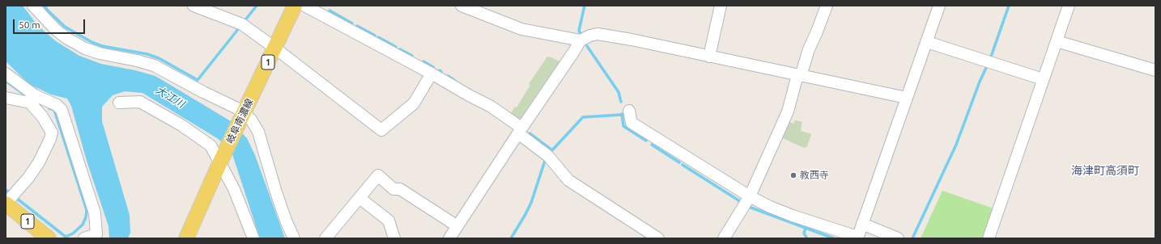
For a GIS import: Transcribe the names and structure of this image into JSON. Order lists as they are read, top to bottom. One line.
{"streets":{"main road":["1","岐阜南濃線"]},"districts":["海津町高須町"],"water":["大江川"],"places":["教西寺"],"scale_bar":"50 m"}
